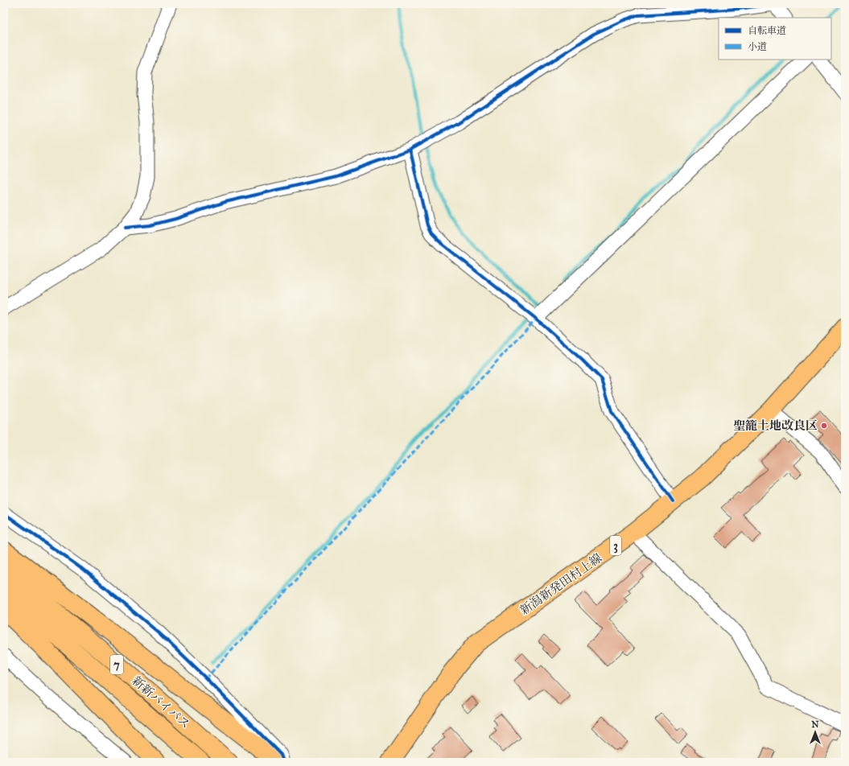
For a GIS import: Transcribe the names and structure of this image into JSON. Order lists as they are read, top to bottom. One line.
{"streets":{"main road":["3","新潟新発田村上線","7","新新バイパス"]},"places":["聖籠土地改良区"],"legend":["自転車道","小道"],"north":"top"}
